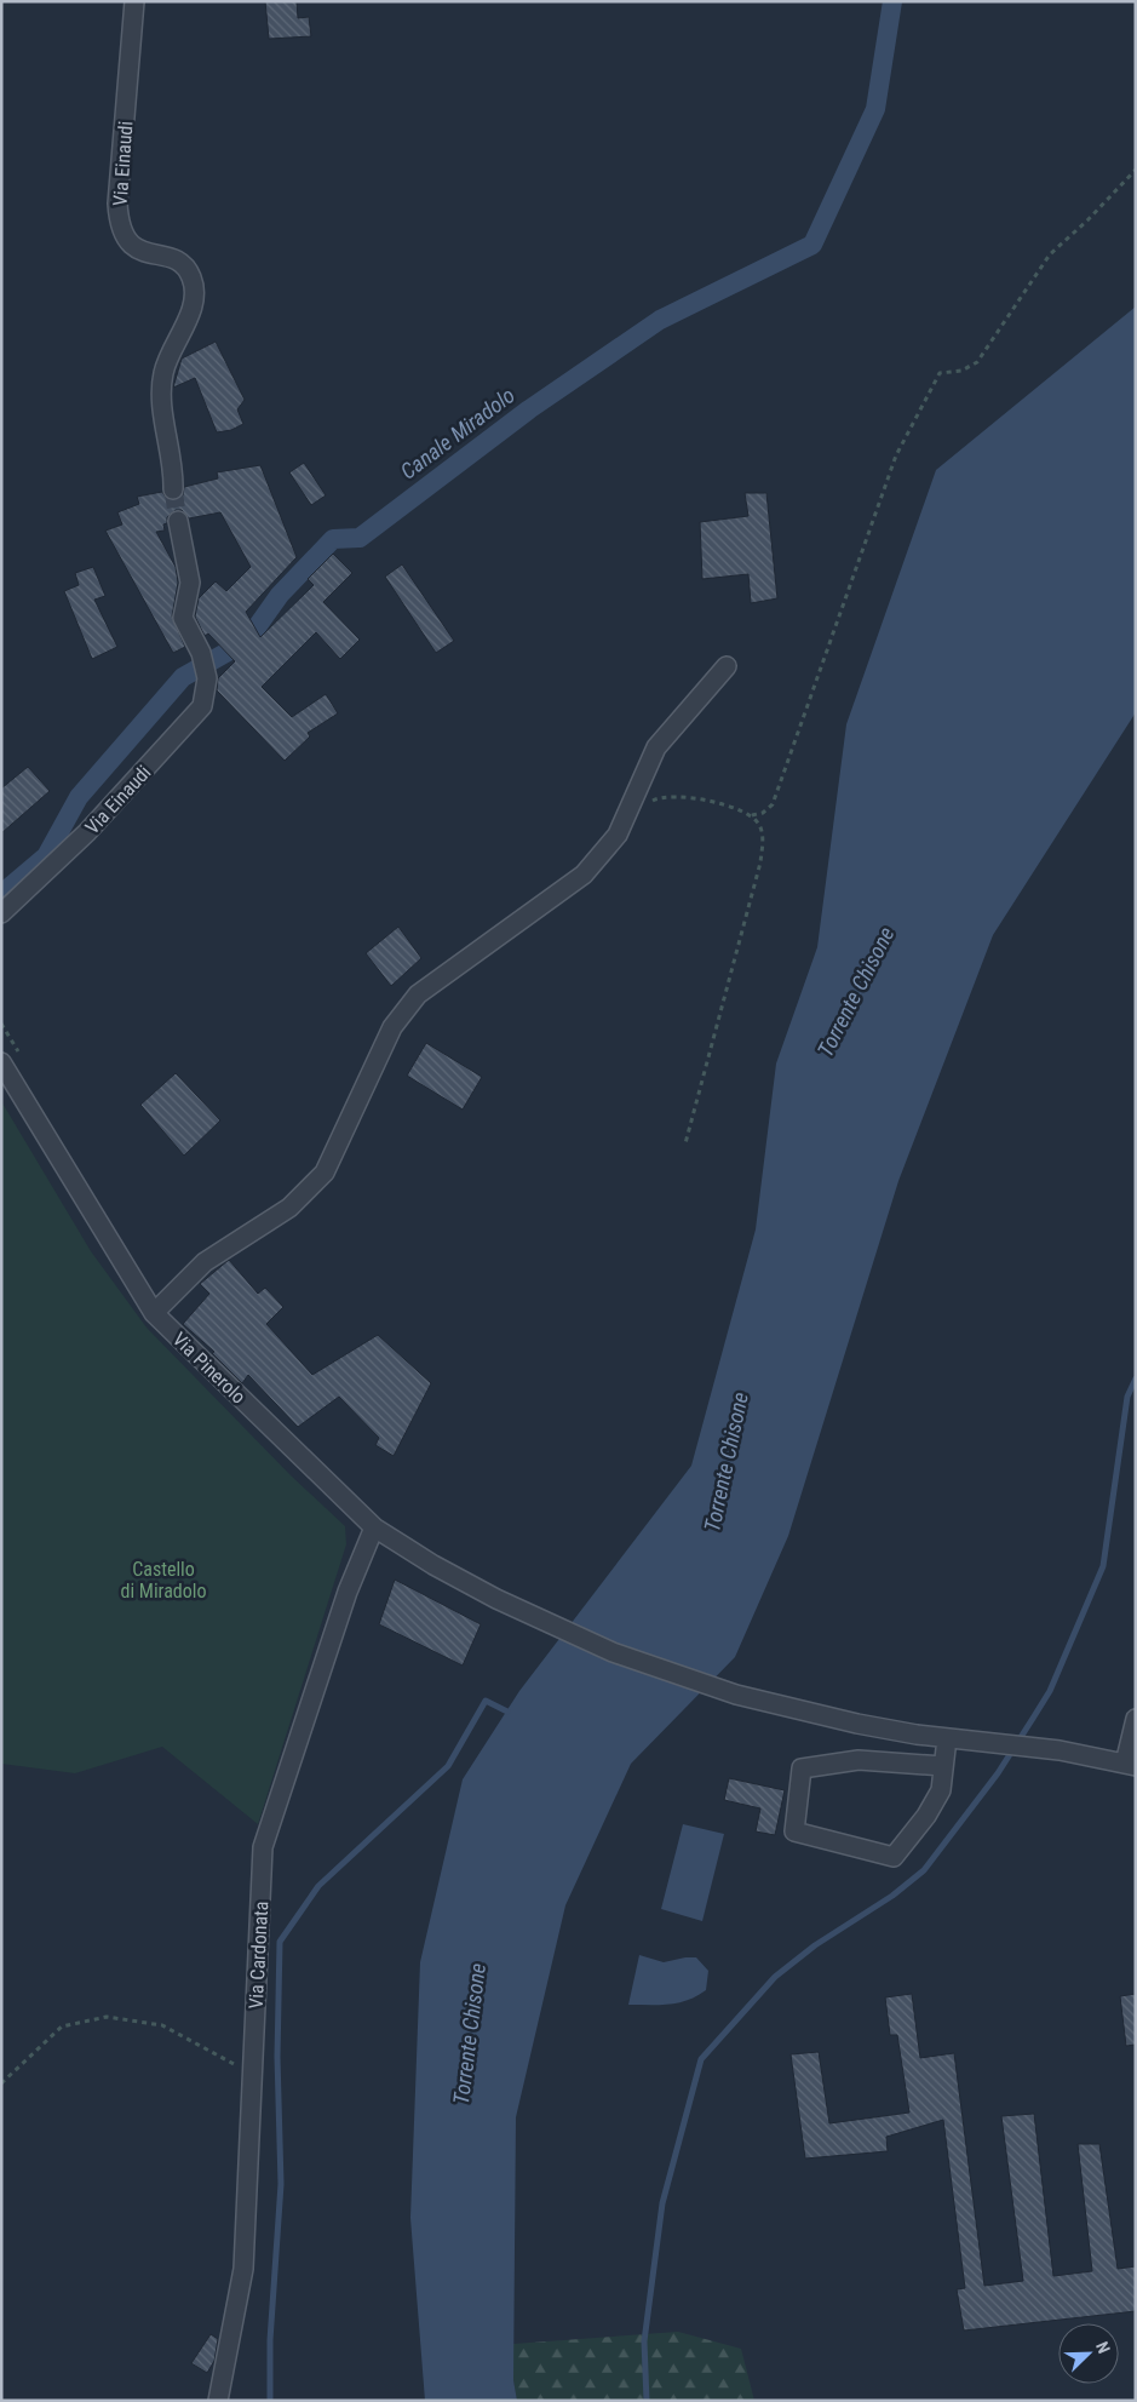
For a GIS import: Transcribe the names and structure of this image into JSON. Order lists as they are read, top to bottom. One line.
{"streets":{"street":["Via Einaudi","Via Pinerolo","Via Cardonata"]},"crossings":[["Via Pinerolo","Via Cardonata"]],"water":["Canale Miradolo","Torrente Chisone"],"parks":["Castello di Miradolo"],"north":"top right"}
